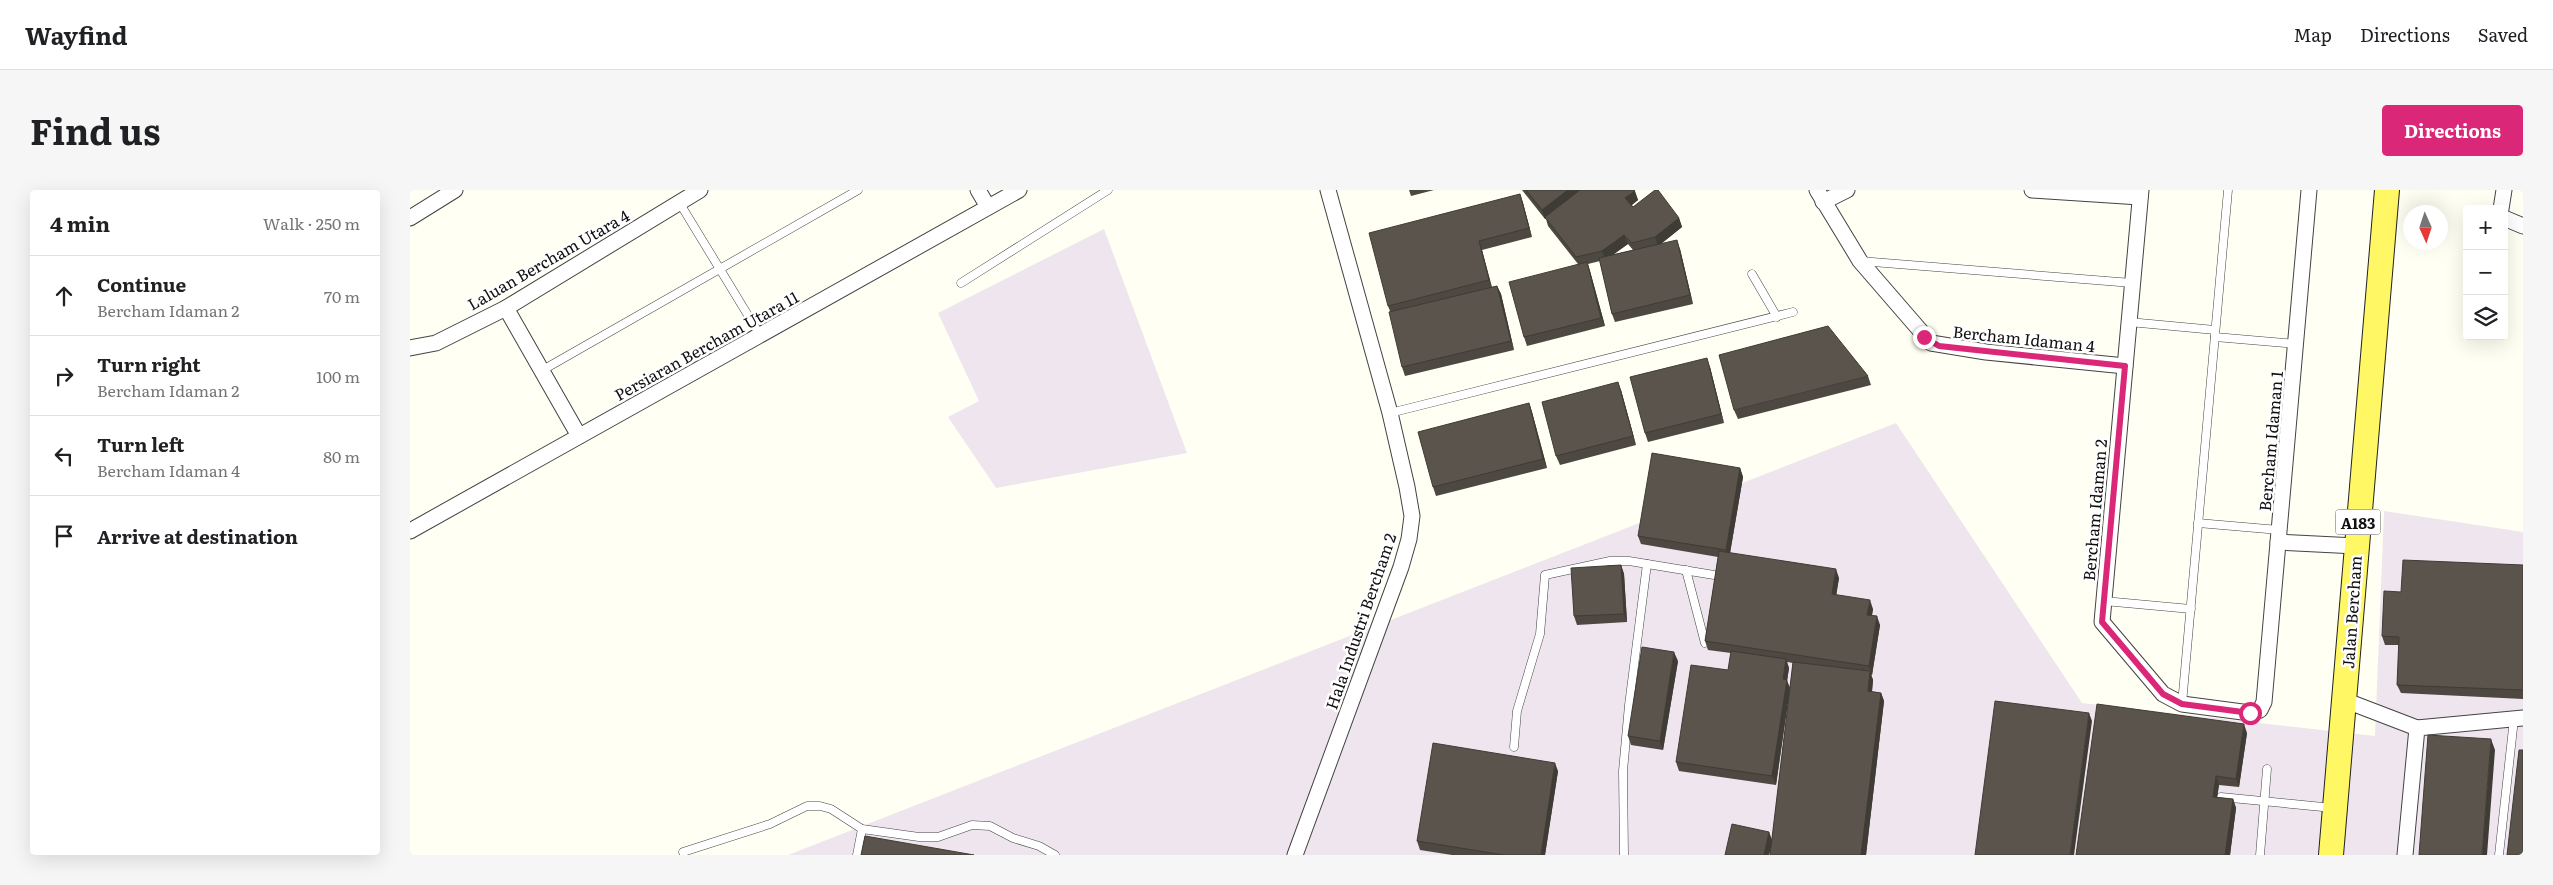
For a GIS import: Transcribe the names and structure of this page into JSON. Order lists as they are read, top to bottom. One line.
{"streets":{"main road":["A183","Jalan Bercham"],"street":["Laluan Bercham Utara 4","Bercham Idaman 4","Persiaran Bercham Utara 11","Bercham Idaman 1","Bercham Idaman 2","Hala Industri Bercham 2"]},"crossings":[["Bercham Idaman 4","Bercham Idaman 2"],["Bercham Idaman 1","Bercham Idaman 2"]],"north":"bottom","page":{"header":"Wayfind","nav":["Map","Directions","Saved"],"title":"Find us","buttons":"Directions","heading":["4 min","Walk · 250 m"],"map_buttons":["+","−"],"list":[["Continue","Bercham Idaman 2","70 m"],["Turn right","Bercham Idaman 2","100 m"],["Turn left","Bercham Idaman 4","80 m"],"Arrive at destination"]}}
